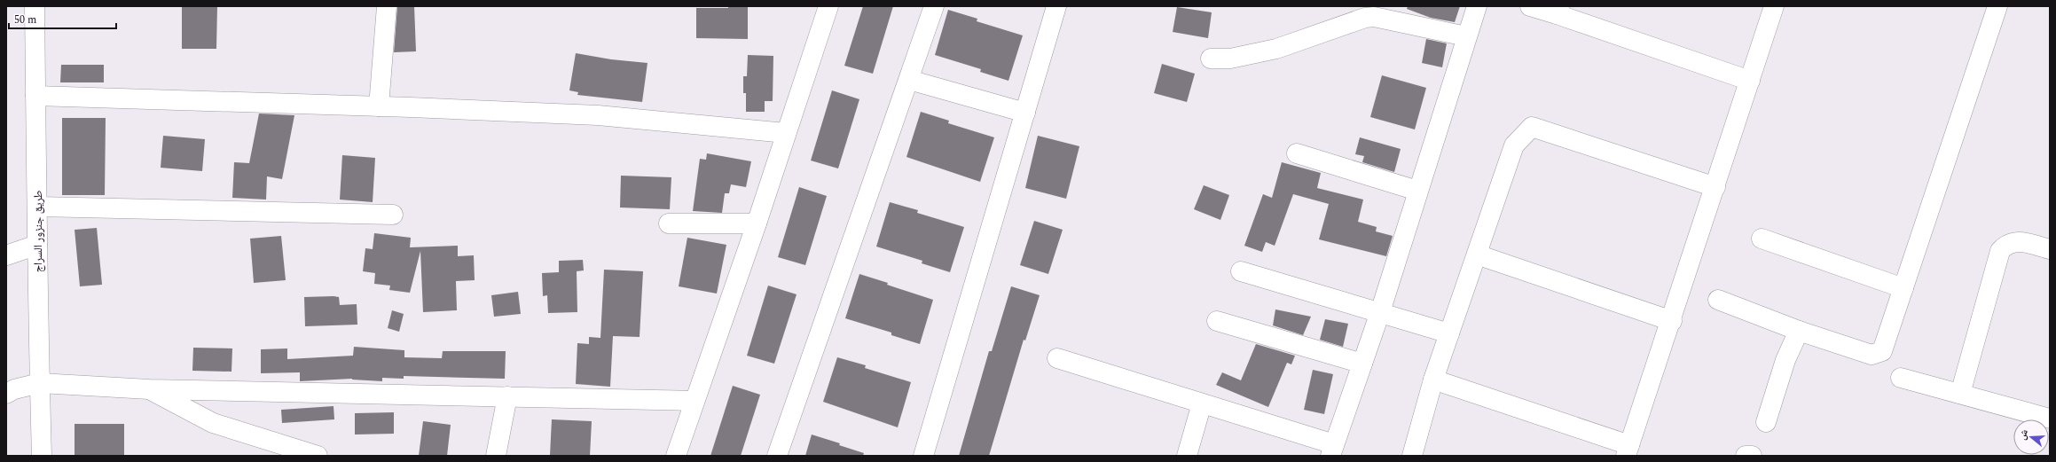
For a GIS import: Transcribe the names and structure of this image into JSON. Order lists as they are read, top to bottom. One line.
{"streets":{"street":["طريق جنزور السراج"]},"scale_bar":"50 m","north":"left"}
